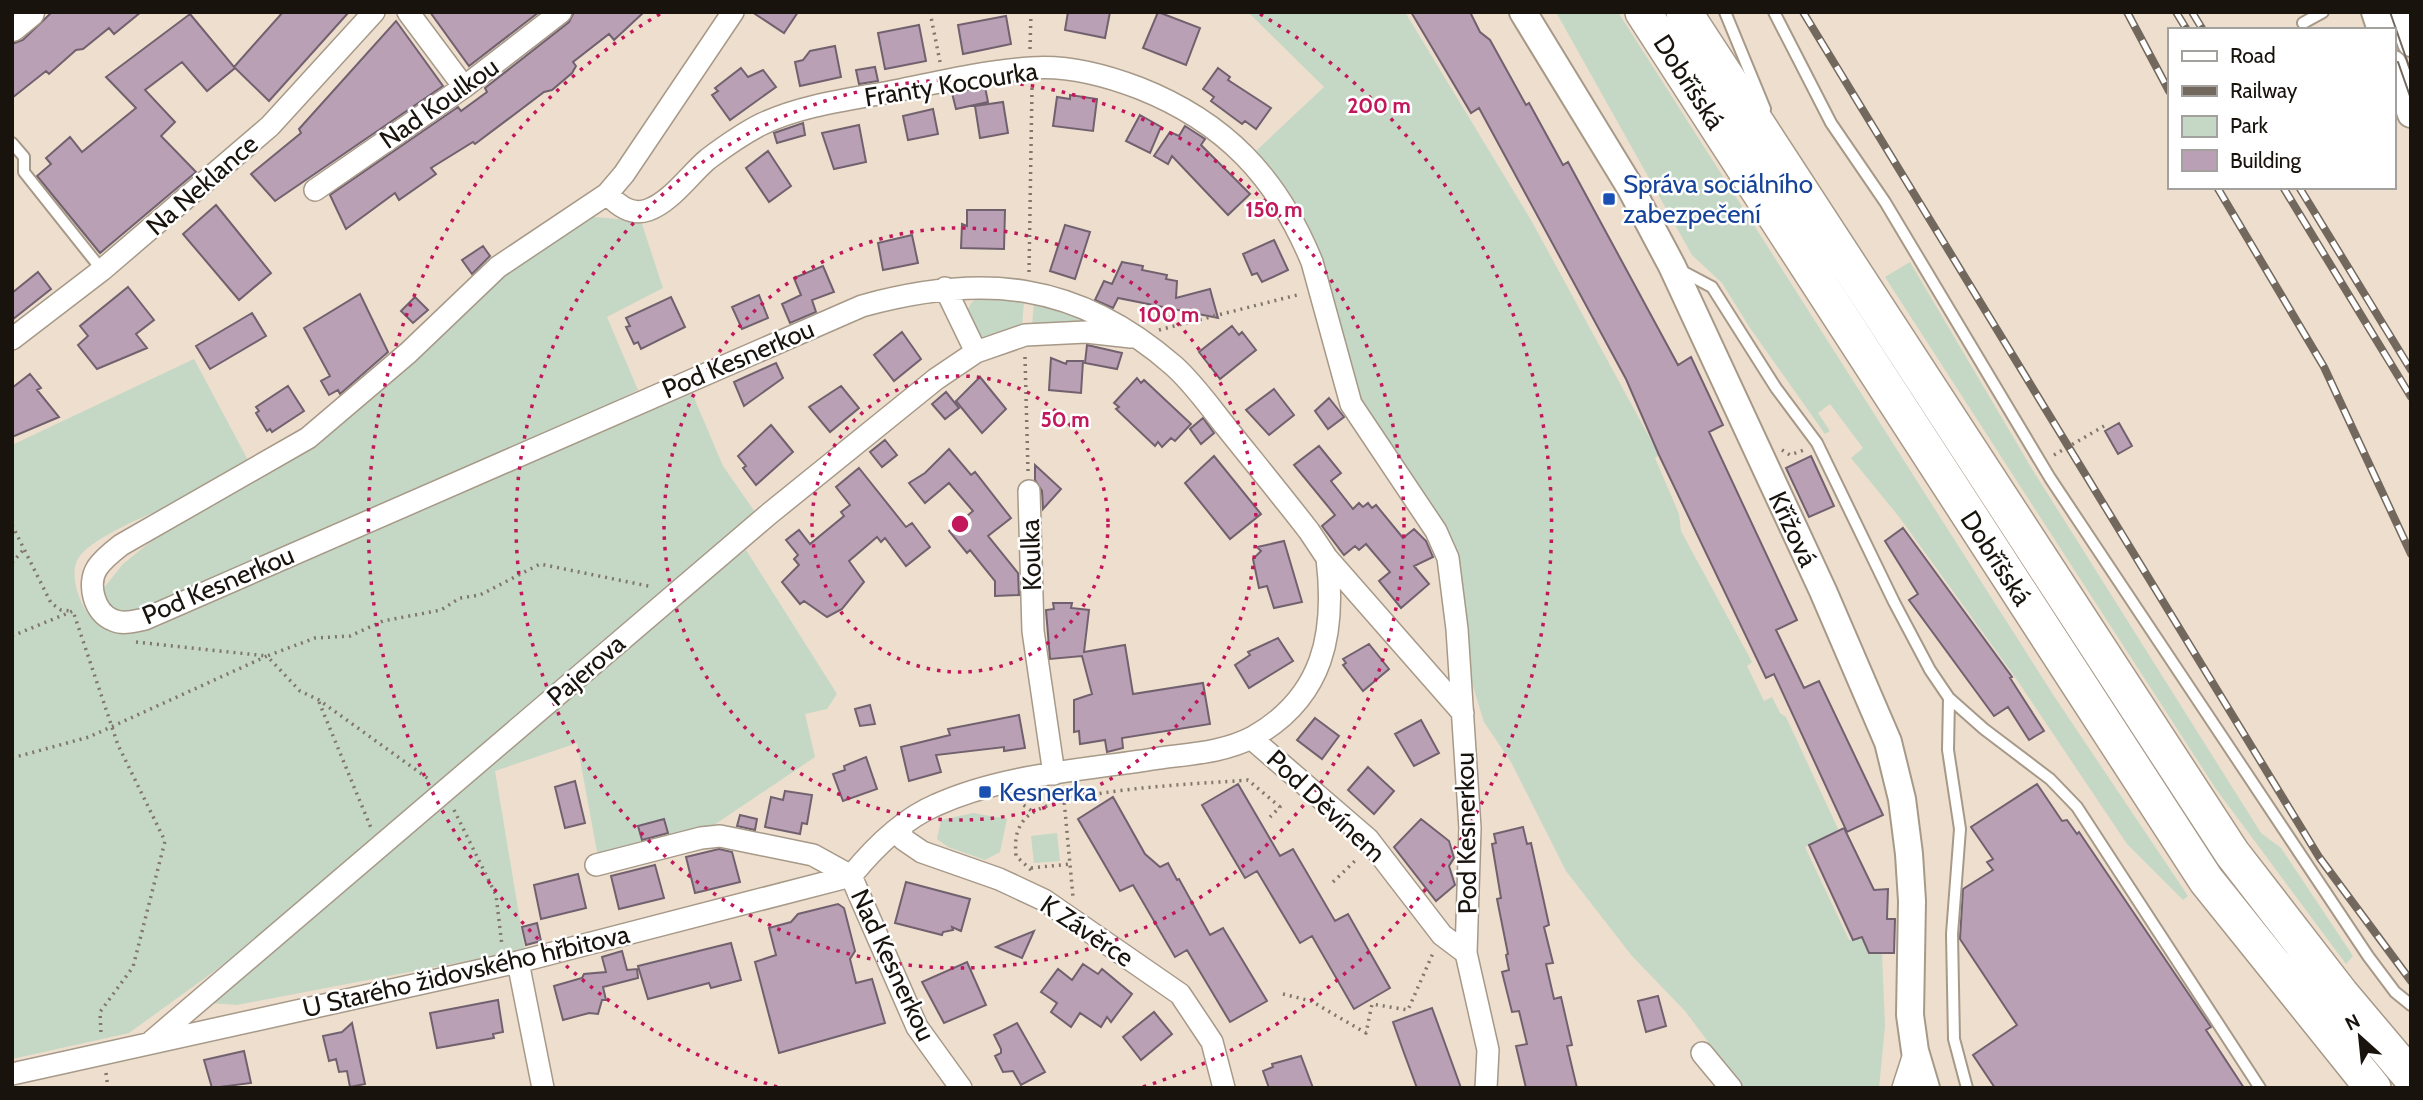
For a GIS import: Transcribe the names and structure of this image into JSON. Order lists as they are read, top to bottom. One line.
{"streets":{"highway":["Dobříšská"],"street":["Franty Kocourka","Nad Koulkou","Na Neklance","Pod Kesnerkou","Křížová","Koulka","Pajerova","Pod Děvínem","K Závěrce","Nad Kesnerkou","U Starého židovského hřbitova"]},"crossings":[["Franty Kocourka","Pod Kesnerkou"],["Pod Kesnerkou","Pod Děvínem"],["Koulka","Pod Děvínem"],["Pajerova","U Starého židovského hřbitova"],["Pod Děvínem","K Závěrce"],["Nad Kesnerkou","U Starého židovského hřbitova"]],"places":{"transit":["Správa sociálního zabezpečení","Kesnerka"]},"legend":["Road","Railway","Park","Building"],"north":"top left","rings":["200 m","150 m","100 m","50 m"]}
